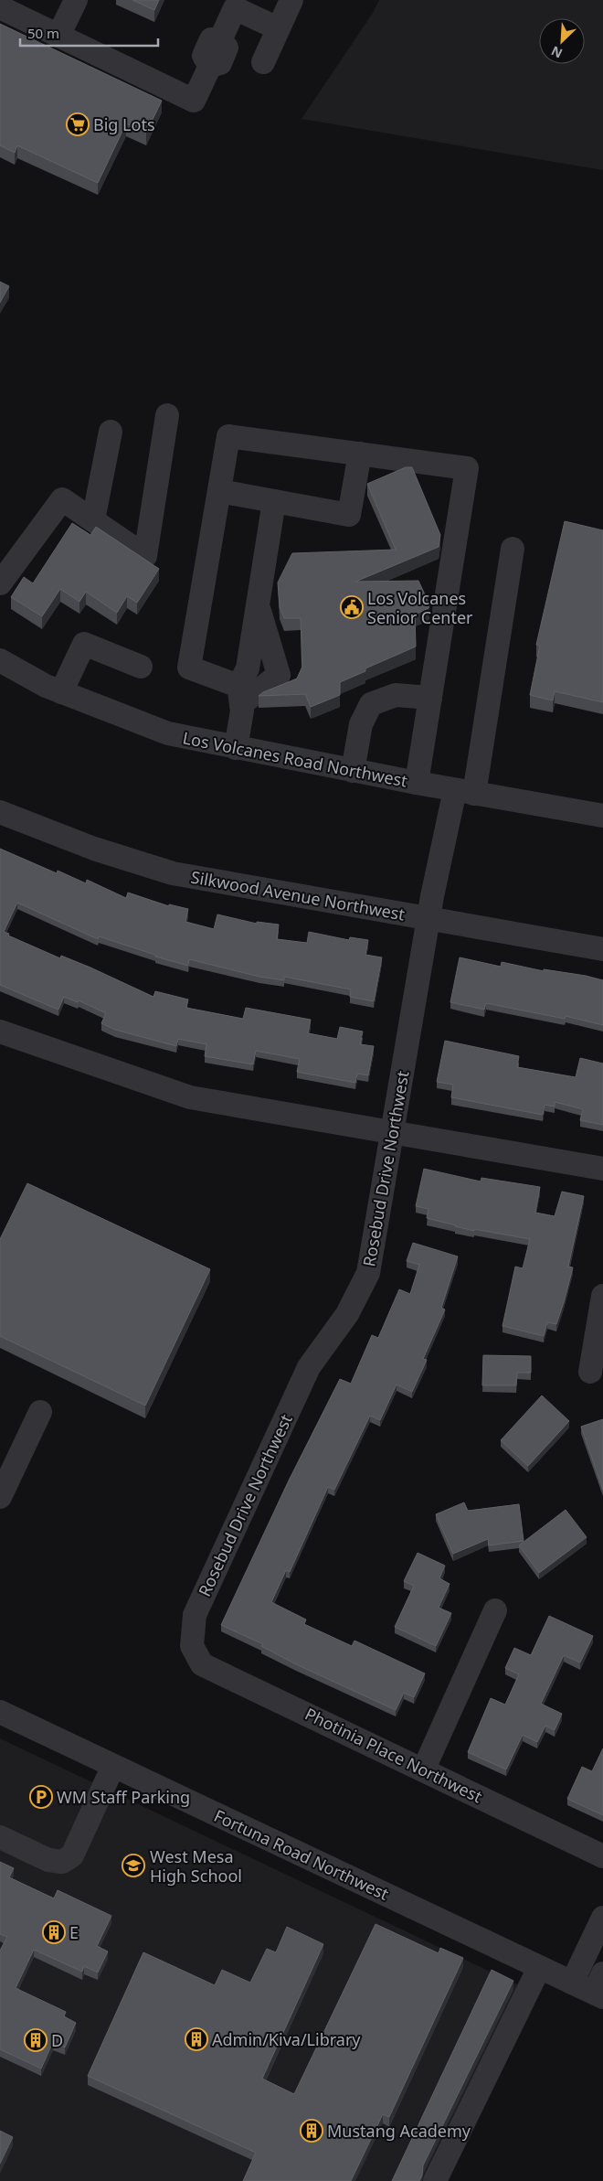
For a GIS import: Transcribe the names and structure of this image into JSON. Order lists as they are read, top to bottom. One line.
{"streets":{"street":["Los Volcanes Road Northwest","Silkwood Avenue Northwest","Rosebud Drive Northwest","Photinia Place Northwest","Fortuna Road Northwest"]},"crossings":[["Los Volcanes Road Northwest","Rosebud Drive Northwest"],["Silkwood Avenue Northwest","Rosebud Drive Northwest"],["Rosebud Drive Northwest","Photinia Place Northwest"]],"places":{"supermarket":["Big Lots"],"public building":["Los Volcanes Senior Center"],"parking":["WM Staff Parking"],"school or university":["West Mesa High School"],"building":["E","Admin/Kiva/Library","D","Mustang Academy"]},"scale_bar":"50 m","north":"bottom left"}
